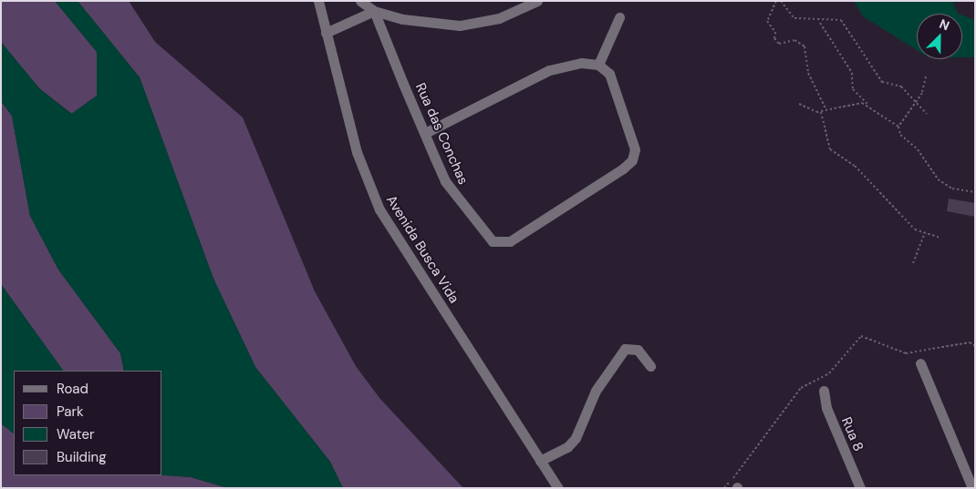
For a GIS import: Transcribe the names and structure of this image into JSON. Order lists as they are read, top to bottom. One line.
{"streets":{"street":["Rua das Conchas","Avenida Busca Vida","Rua 8"]},"legend":["Road","Park","Water","Building"],"north":"top right"}
